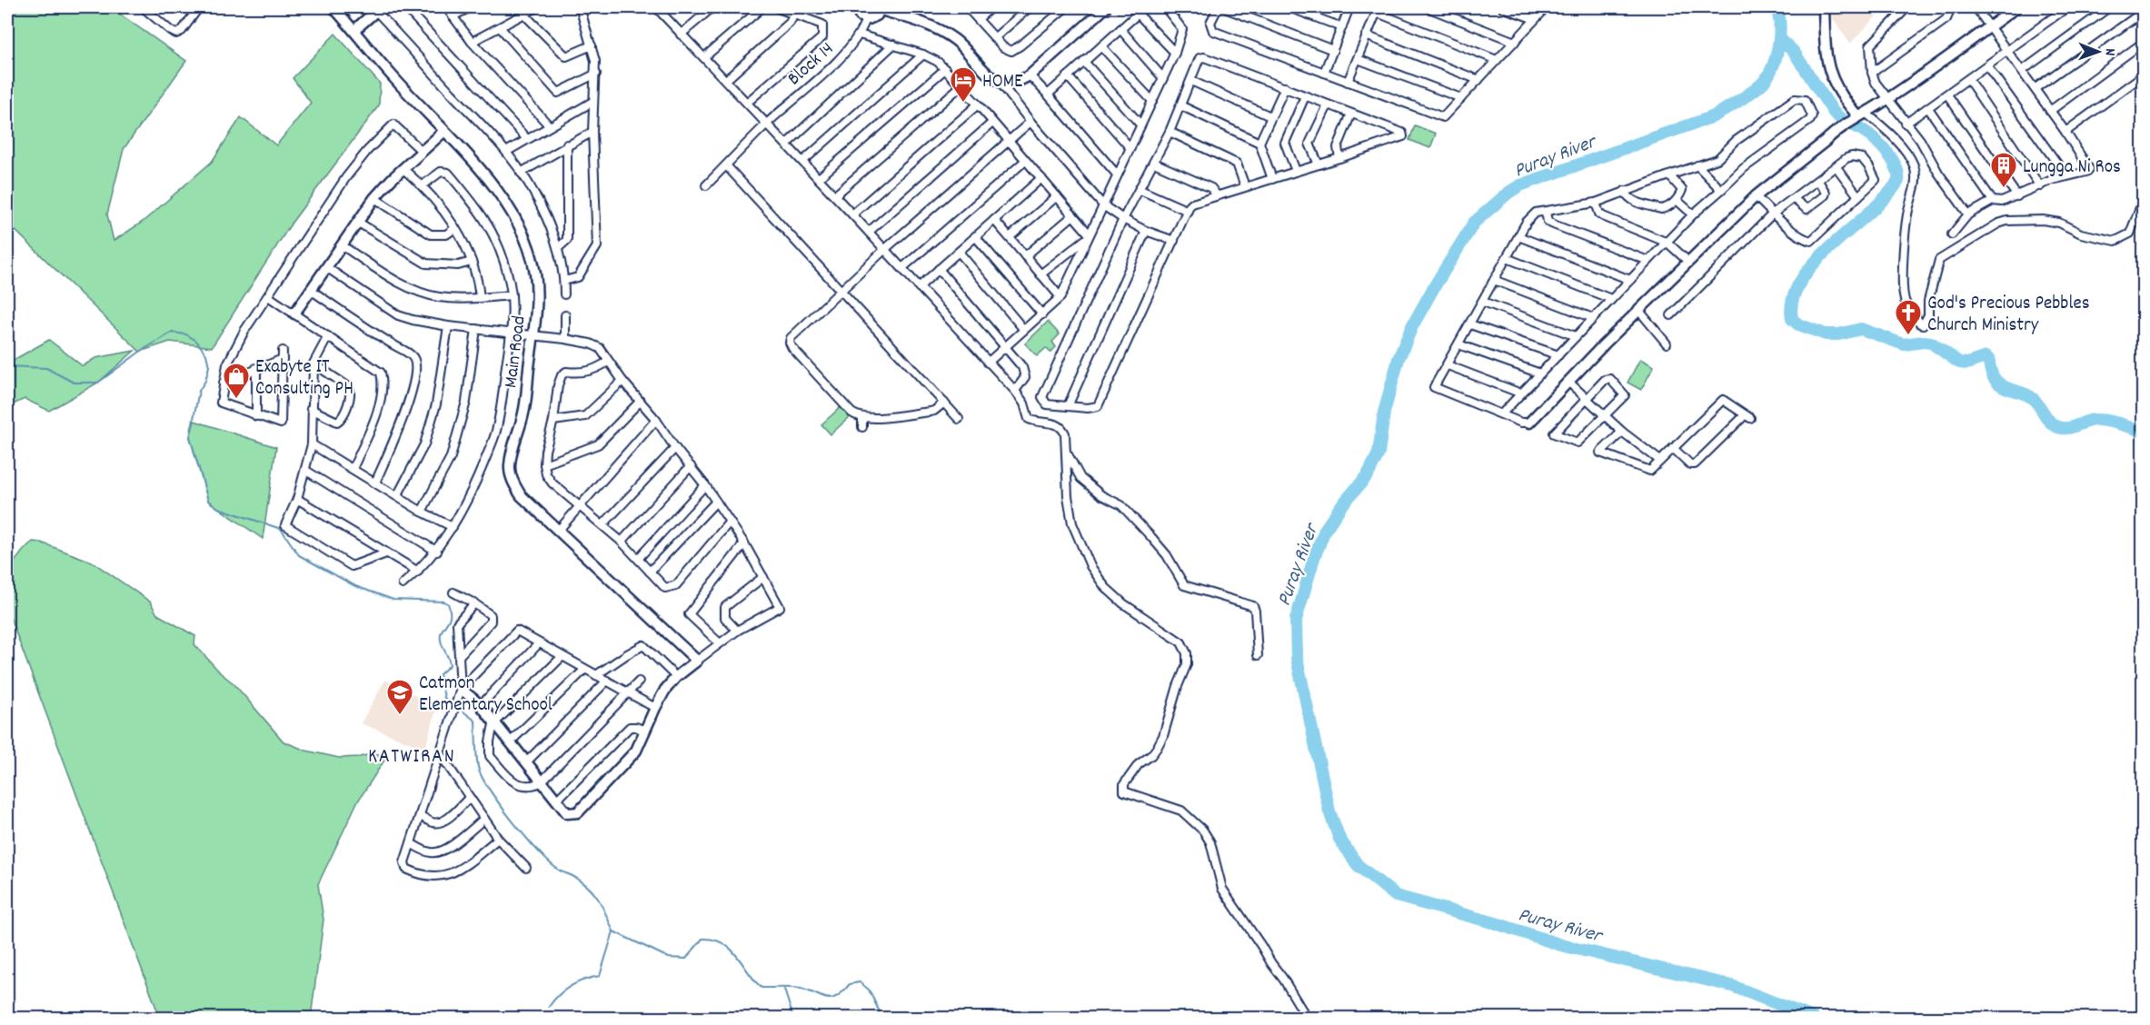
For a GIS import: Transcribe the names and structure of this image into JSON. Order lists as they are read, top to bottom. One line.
{"streets":{"street":["Block 14","Main Road"]},"districts":["KATWIRAN"],"water":["Puray River"],"places":{"hotel":["HOME"],"building":["Lungga Ni Ros"],"church":["God's Precious Pebbles Church Ministry"],"shop":["Exabyte IT Consulting PH"],"school or university":["Catmon Elementary School"]},"north":"right"}
